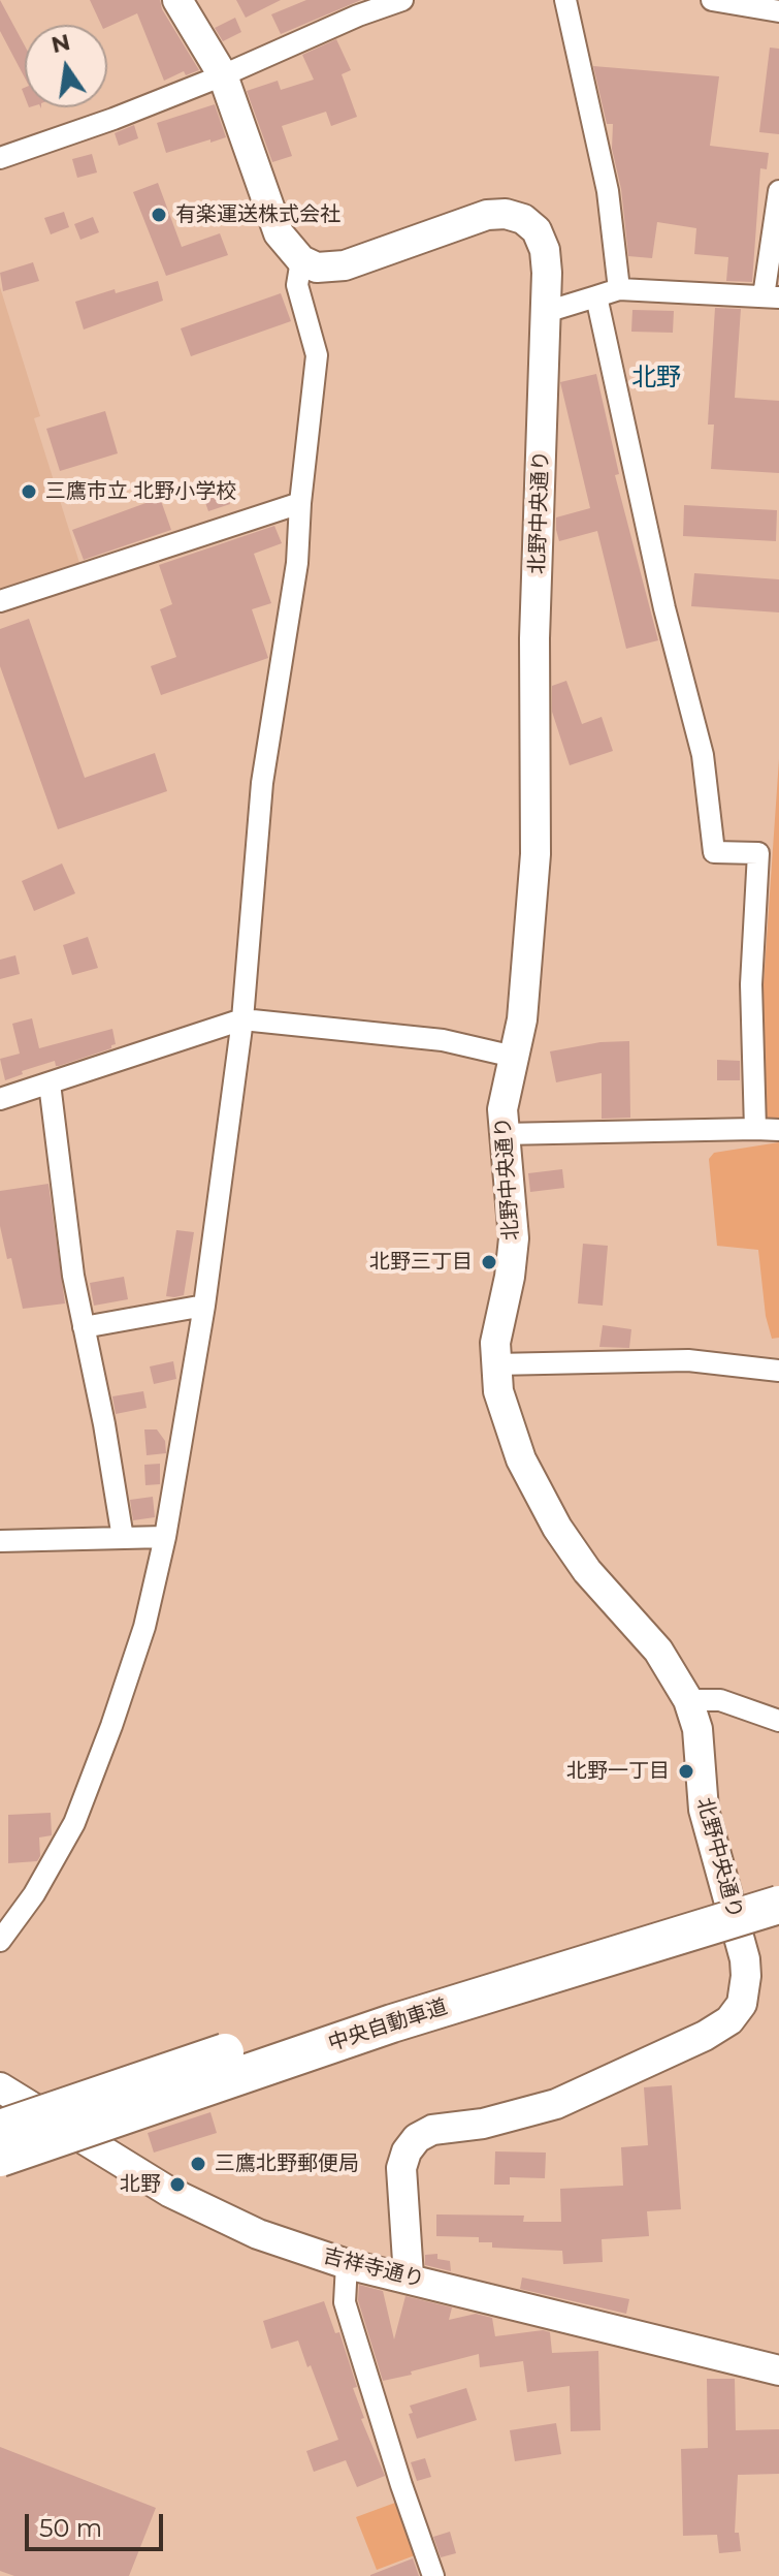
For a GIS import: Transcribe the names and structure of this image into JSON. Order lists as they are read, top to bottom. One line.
{"streets":{"highway":["中央自動車道"],"street":["北野中央通り","吉祥寺通り"]},"crossings":[["北野中央通り","吉祥寺通り"],["中央自動車道","吉祥寺通り"]],"districts":["北野"],"places":["有楽運送株式会社","三鷹市立 北野小学校","北野三丁目","北野一丁目","三鷹北野郵便局","北野"],"scale_bar":"50 m","north":"top"}
